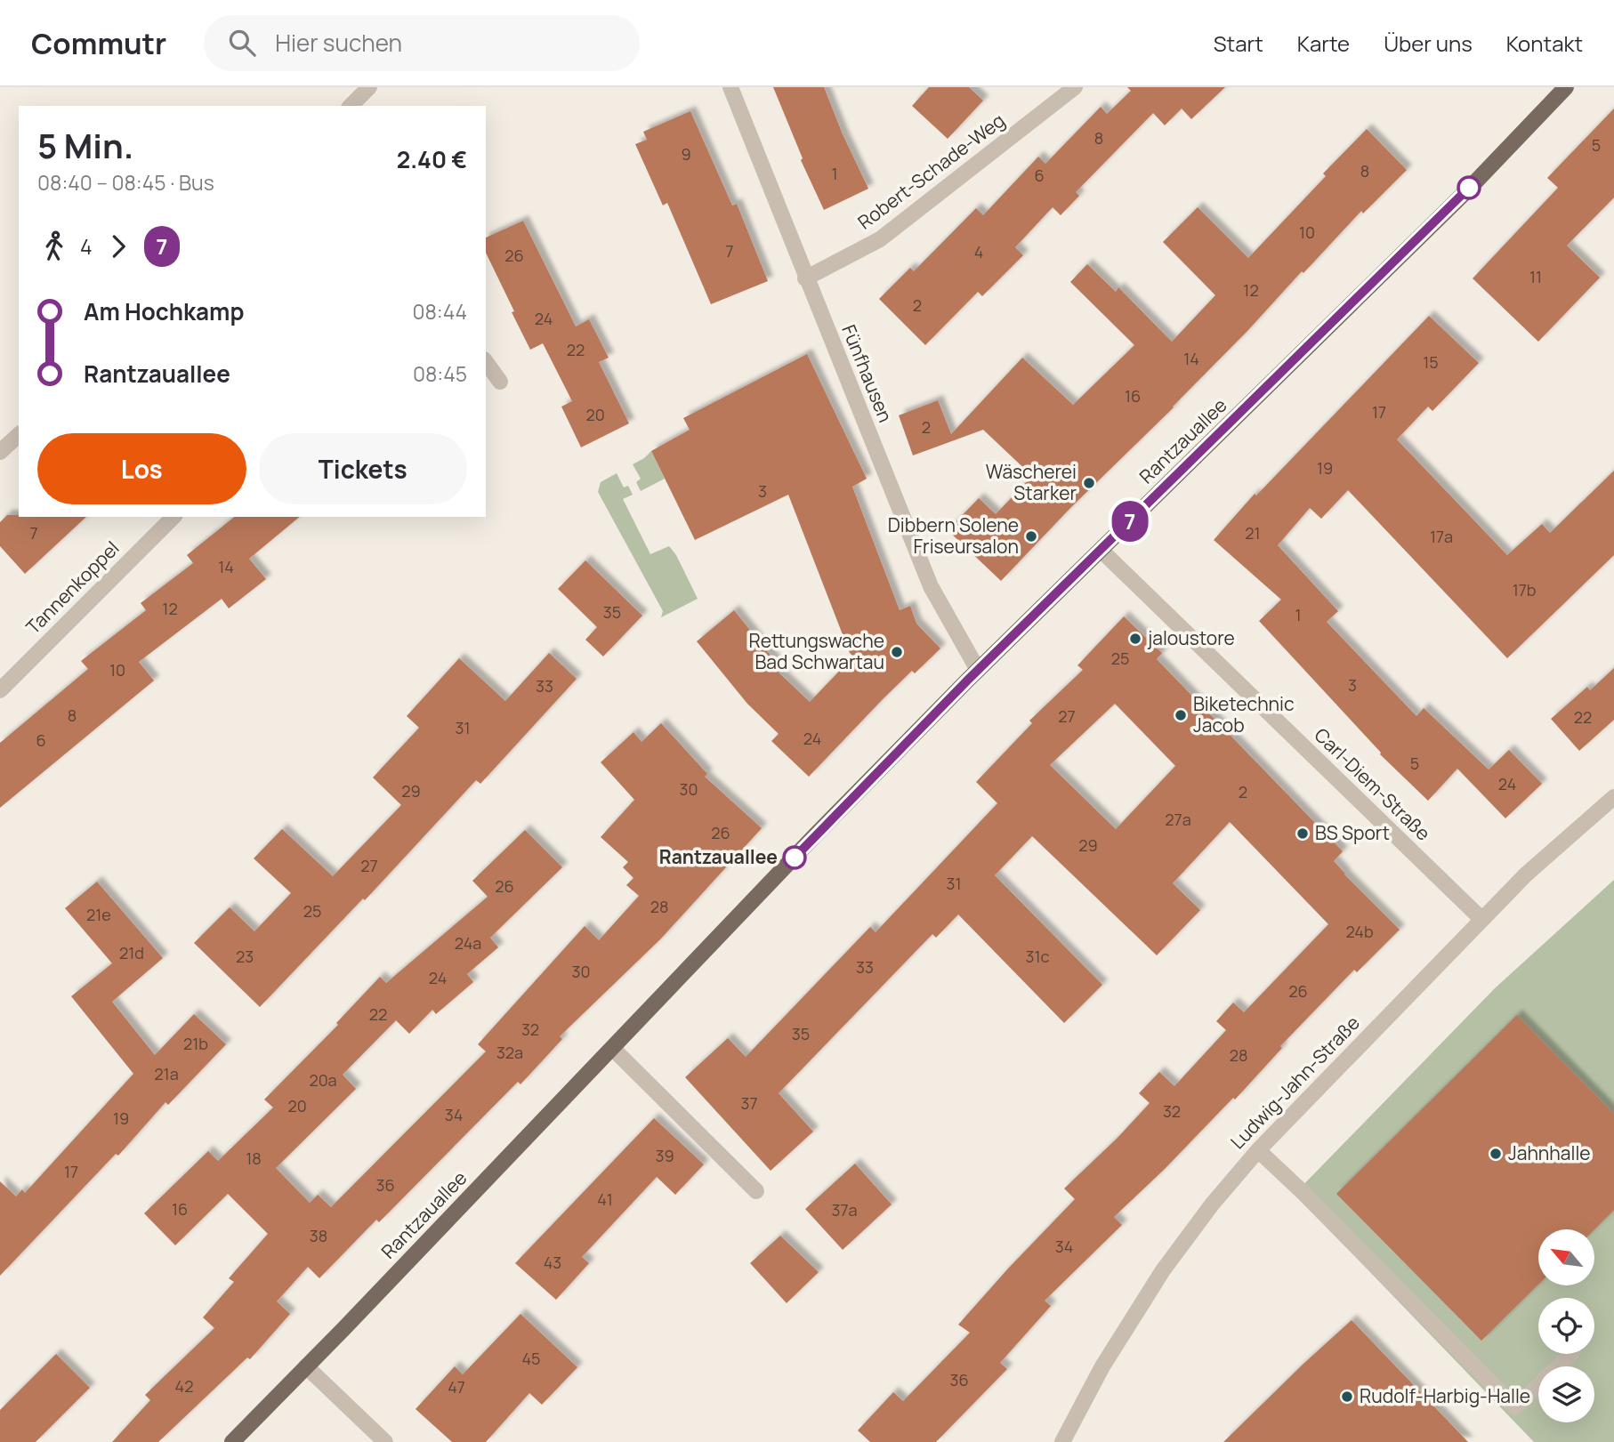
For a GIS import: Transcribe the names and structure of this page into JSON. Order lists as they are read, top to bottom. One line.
{"streets":{"main road":["Rantzauallee"],"street":["Robert-Schade-Weg","Fünfhausen","Tannenkoppel","Carl-Diem-Straße","Ludwig-Jahn-Straße"]},"crossings":[["Robert-Schade-Weg","Fünfhausen"],["Fünfhausen","Rantzauallee"],["Rantzauallee","Carl-Diem-Straße"],["Carl-Diem-Straße","Ludwig-Jahn-Straße"]],"places":["Wäscherei Starker","Dibbern Solene Friseursalon","jaloustore","Rettungswache Bad Schwartau","Biketechnic Jacob","BS Sport","Rantzauallee","Jahnhalle","Rudolf-Harbig-Halle"],"lines":["bus line 7"],"house_numbers":["8","5","9","8","1","6","10","7","4","26","11","12","2","24","22","14","15","16","17","20","2","19","3","7","21","17a","14","17b","12","35","1","25","10","3","33","8","27","22","31","24","6","5","24","30","29","2","27a","26","29","27","31","26","28","25","21e","24b","24a","21d","23","31c","33","30","24","26","22","32","35","21b","32a","28","21a","20a","37","20","32","34","19","39","18","17","36","41","16","37a","38","34","43","45","36","42","47"],"north":"top left","page":{"header":"Commutr","search":"Hier suchen","nav":["Start","Karte","Über uns","Kontakt"],"on_map":"7","heading":["5 Min.","08:40 – 08:45 · Bus","2.40 €"],"legs":["4","7"],"list":[{"name":"Am Hochkamp","value":"08:44"},{"name":"Rantzauallee","value":"08:45"}],"buttons":["Los","Tickets"]}}
